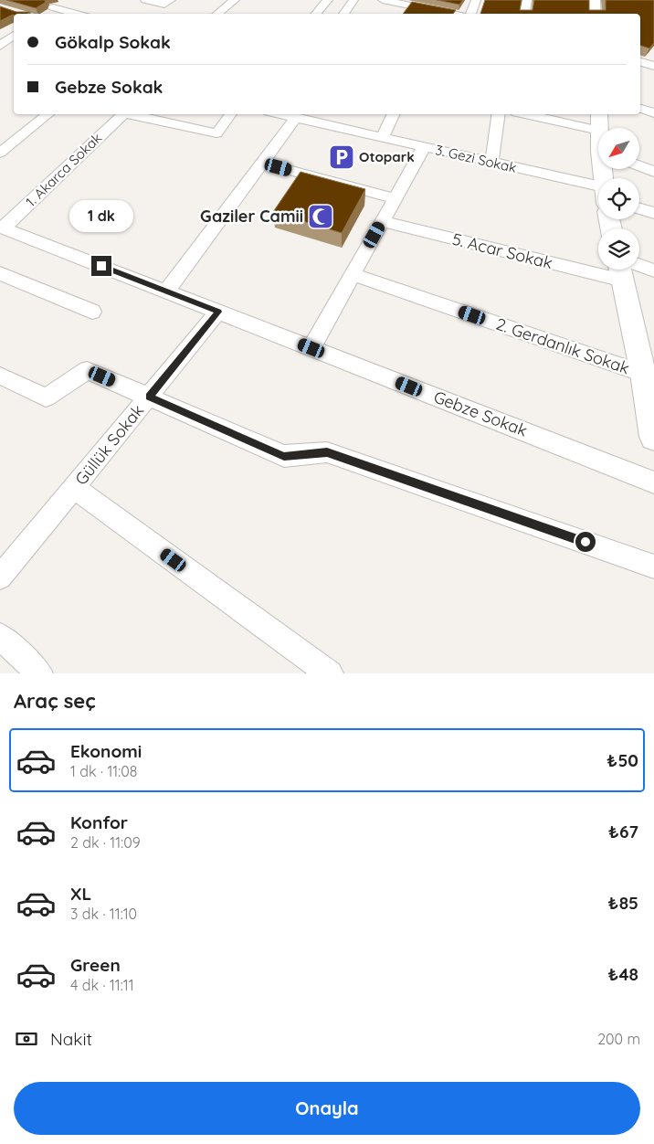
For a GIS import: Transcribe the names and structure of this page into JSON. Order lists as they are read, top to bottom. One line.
{"streets":{"street":["3. Gezi Sokak","1. Akarca Sokak","5. Acar Sokak","2. Gerdanlık Sokak","Gebze Sokak","Güllük Sokak"]},"crossings":[["1. Akarca Sokak","Gebze Sokak"],["Gebze Sokak","Güllük Sokak"]],"places":{"parking":["Otopark"],"mosque":["Gaziler Camii"]},"north":"bottom left","page":{"banner":["Gökalp Sokak","Gebze Sokak"],"bubble":"1 dk","heading":"Araç seç","list":[{"name":"Ekonomi","note":"1 dk · 11:08","value":"₺50"},{"name":"Konfor","note":"2 dk · 11:09","value":"₺67"},{"name":"XL","note":"3 dk · 11:10","value":"₺85"},{"name":"Green","note":"4 dk · 11:11","value":"₺48"}],"pay":["Nakit","200 m"],"buttons":"Onayla"}}
